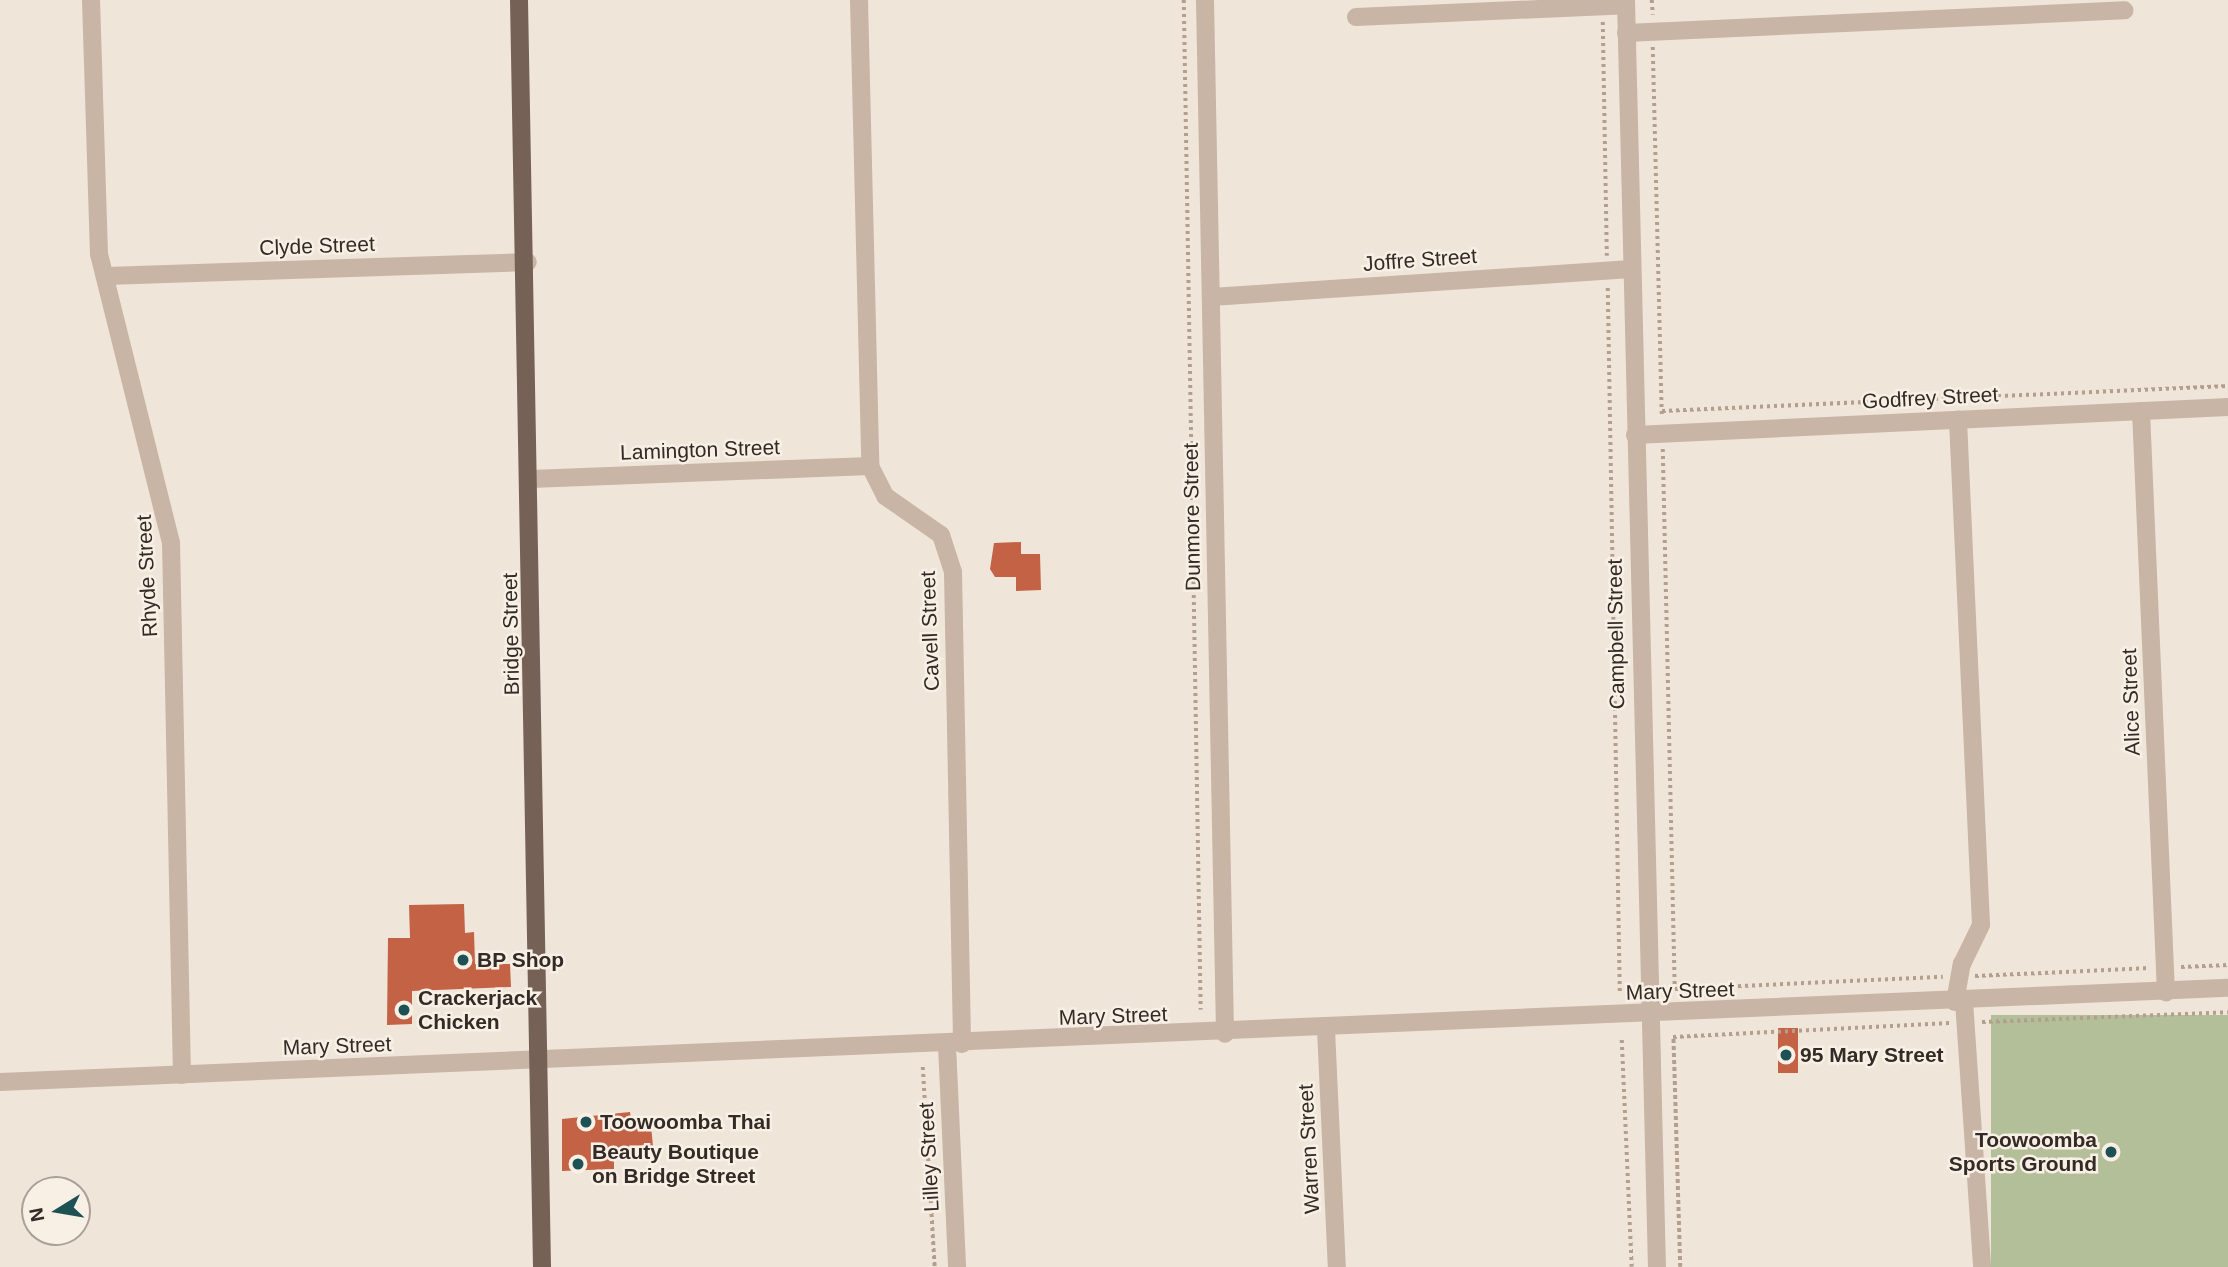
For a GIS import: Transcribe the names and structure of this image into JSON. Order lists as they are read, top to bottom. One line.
{"streets":{"main road":["Bridge Street"],"street":["Clyde Street","Joffre Street","Godfrey Street","Lamington Street","Dunmore Street","Rhyde Street","Cavell Street","Campbell Street","Alice Street","Mary Street","Warren Street","Lilley Street"]},"crossings":[["Clyde Street","Rhyde Street"],["Clyde Street","Bridge Street"],["Joffre Street","Dunmore Street"],["Joffre Street","Campbell Street"],["Godfrey Street","Campbell Street"],["Godfrey Street","Alice Street"],["Lamington Street","Cavell Street"],["Lamington Street","Bridge Street"],["Dunmore Street","Mary Street"],["Rhyde Street","Mary Street"],["Cavell Street","Mary Street"],["Cavell Street","Lilley Street"],["Bridge Street","Mary Street"],["Campbell Street","Mary Street"],["Alice Street","Mary Street"],["Mary Street","Warren Street"],["Mary Street","Lilley Street"]],"places":["BP Shop","Crackerjack Chicken","95 Mary Street","Toowoomba Thai","Toowoomba Sports Ground","Beauty Boutique on Bridge Street"],"north":"left"}
